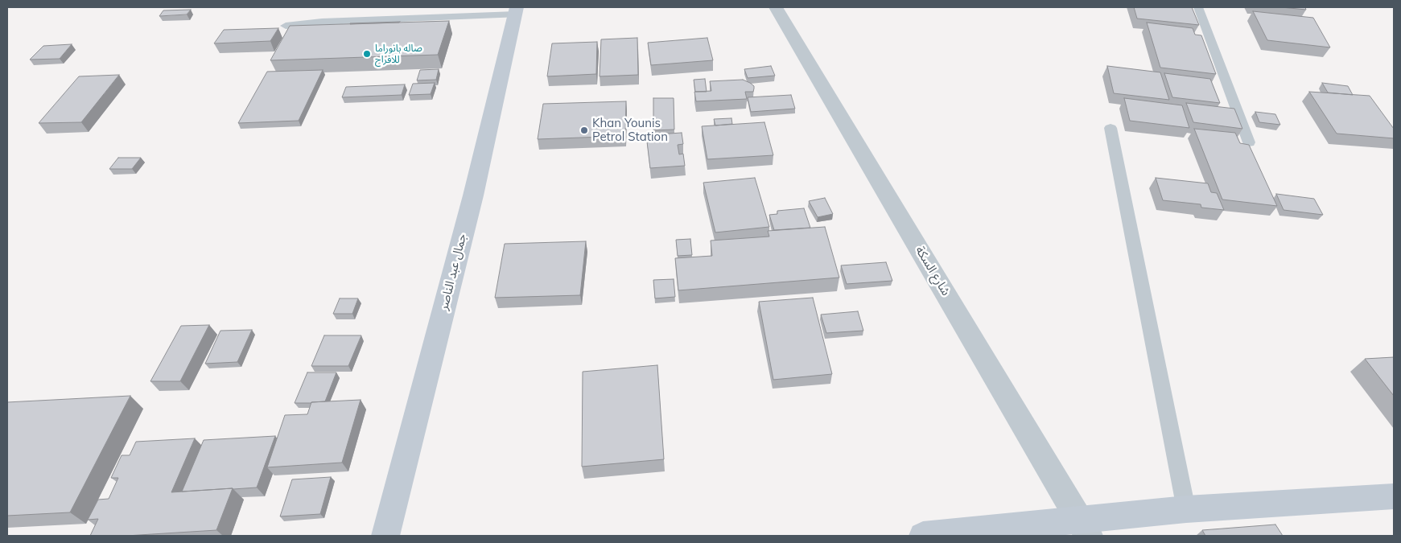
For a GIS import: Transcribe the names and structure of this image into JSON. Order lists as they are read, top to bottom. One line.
{"streets":{"main road":["جمال عبد الناصر"],"street":["شارع السكة"]},"places":["صاله بانوراما للافراح","Khan Younis Petrol Station"]}
